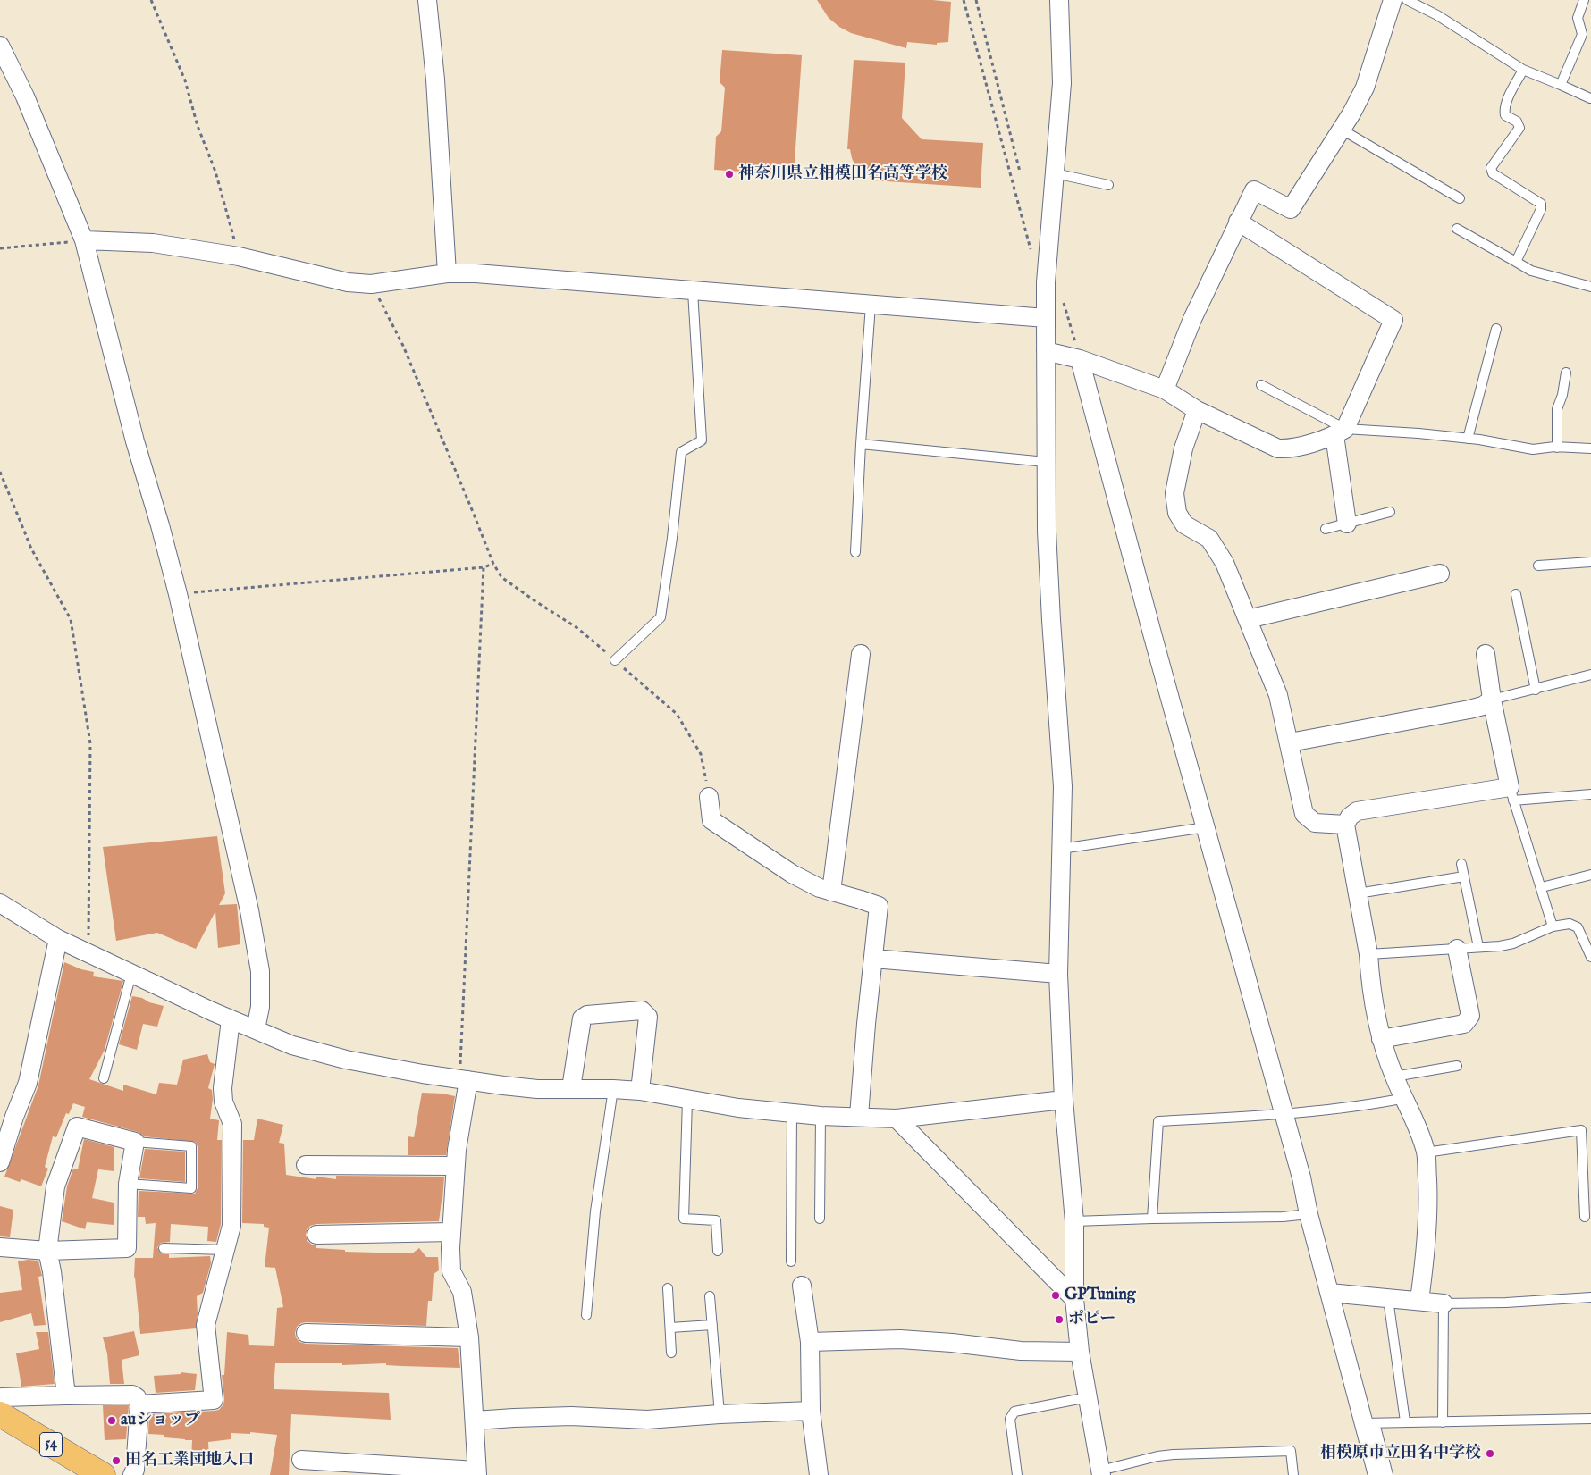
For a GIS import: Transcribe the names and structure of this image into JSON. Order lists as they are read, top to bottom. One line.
{"streets":{"main road":["54"]},"places":["神奈川県立相模田名高等学校","GPTuning","ポピー","auショップ","相模原市立田名中学校","田名工業団地入口"]}
